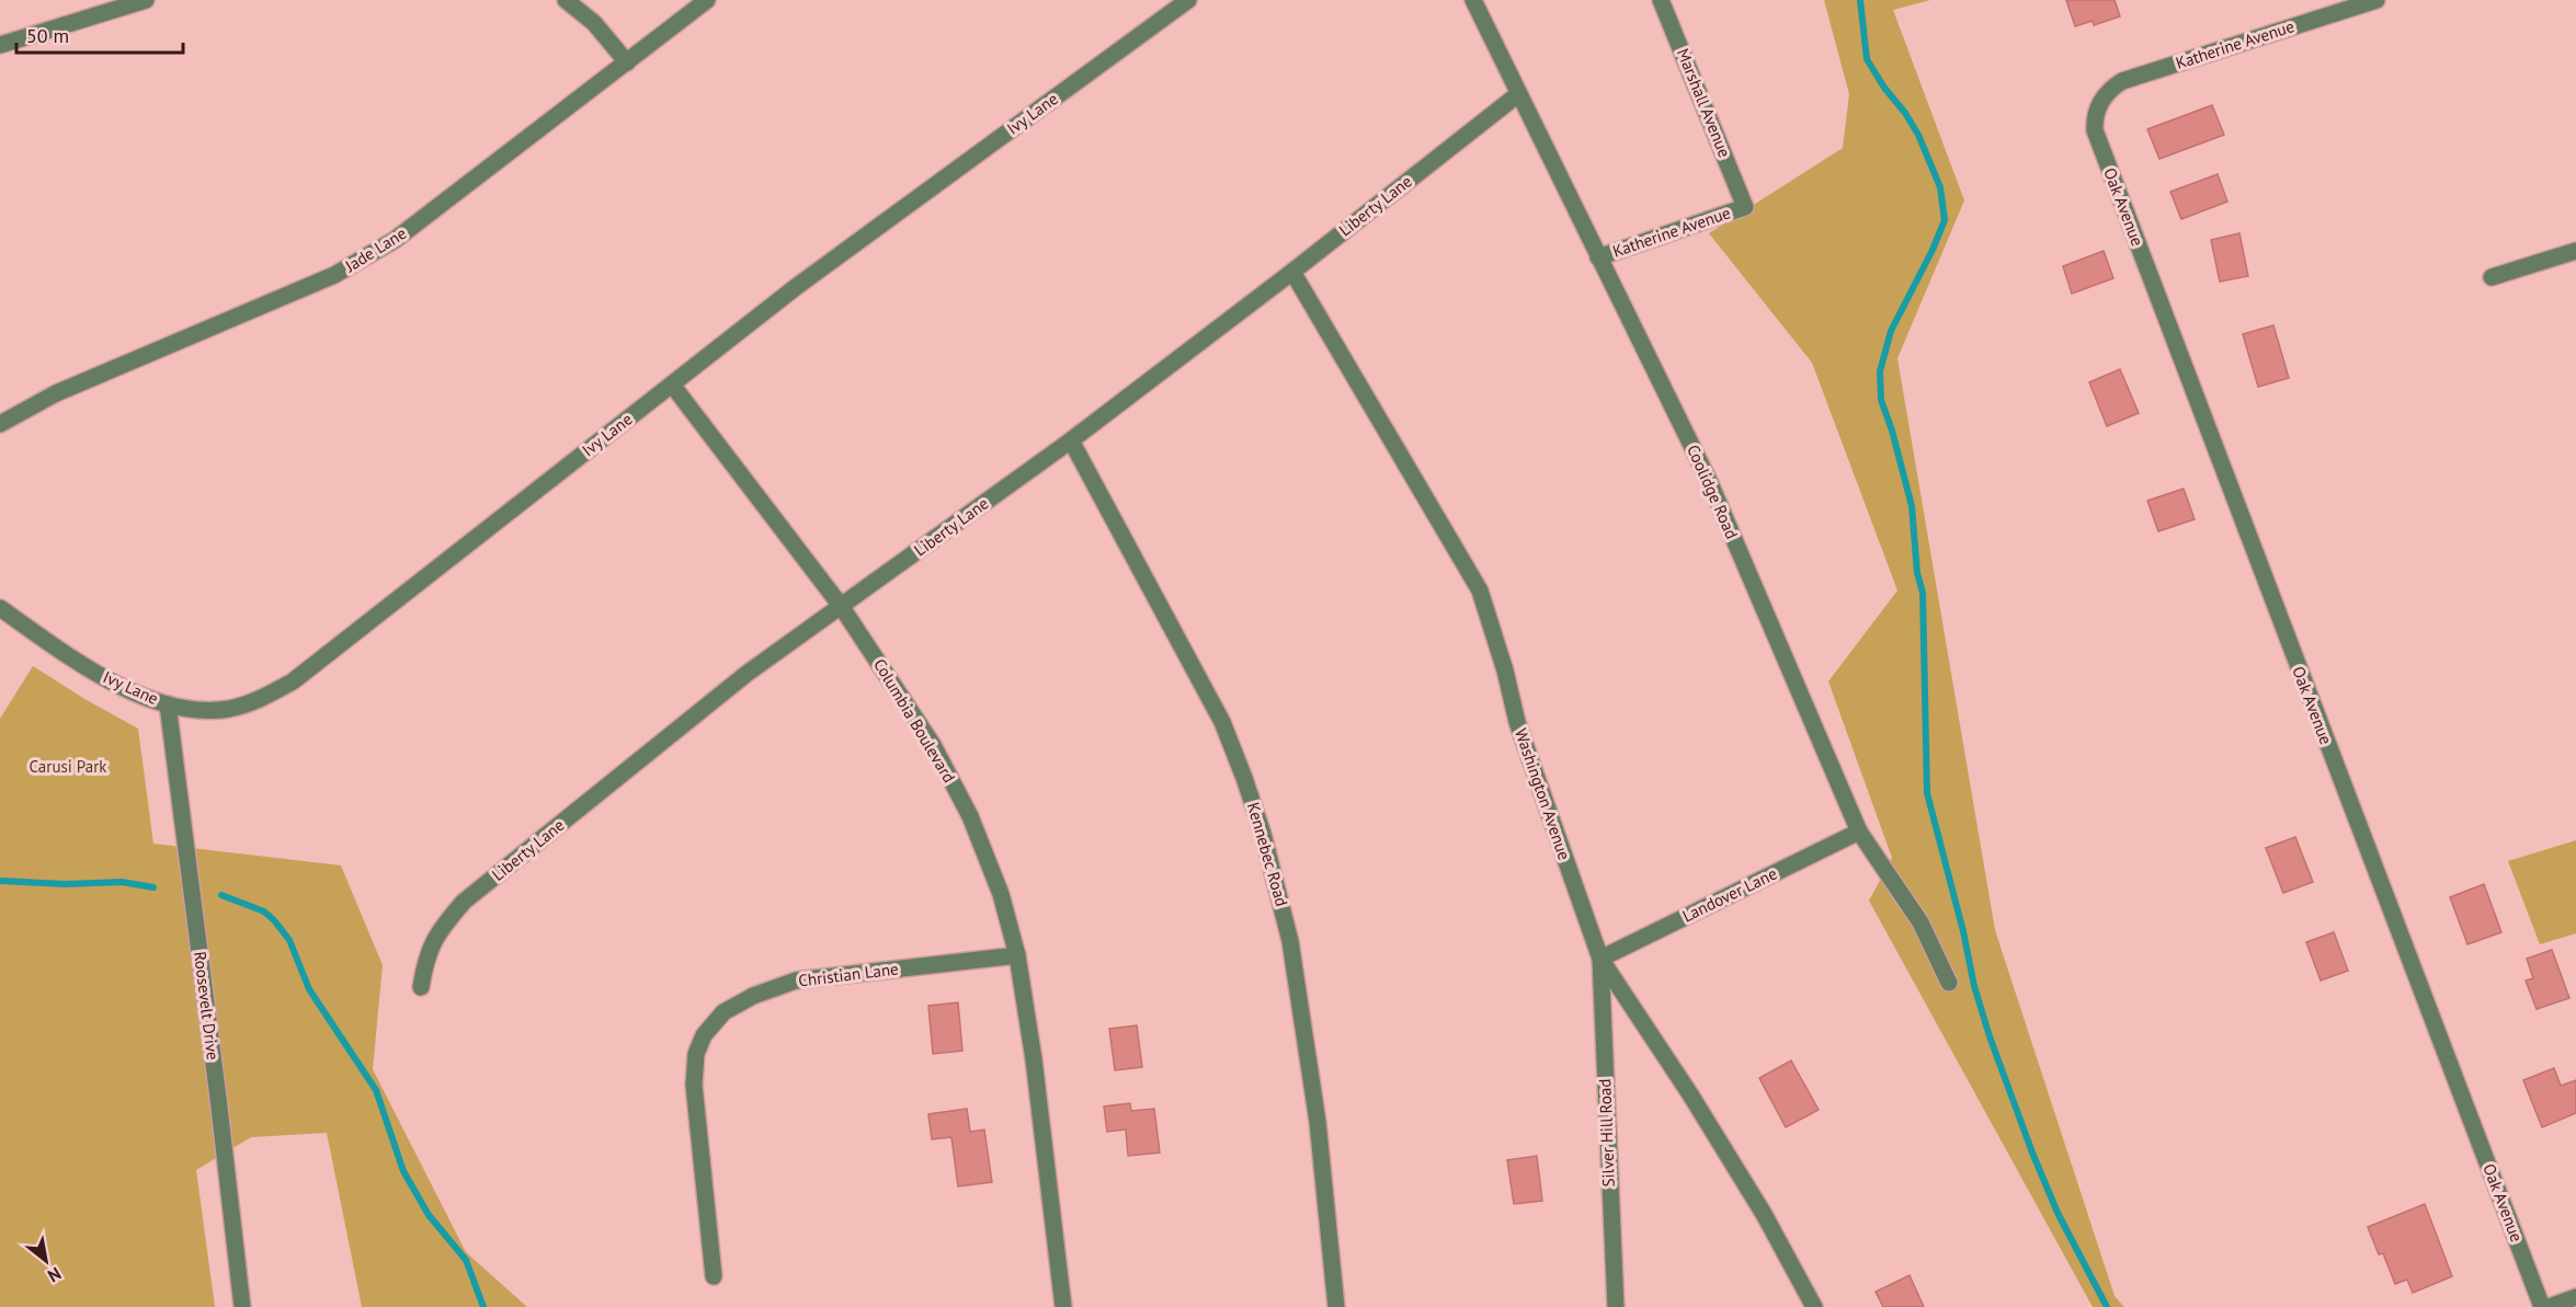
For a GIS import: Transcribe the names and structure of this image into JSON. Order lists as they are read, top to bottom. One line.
{"streets":{"street":["Katherine Avenue","Marshall Avenue","Ivy Lane","Liberty Lane","Oak Avenue","Jade Lane","Coolidge Road","Columbia Boulevard","Washington Avenue","Kennebec Road","Landover Lane","Christian Lane","Roosevelt Drive","Silver Hill Road"]},"crossings":[["Katherine Avenue","Marshall Avenue"],["Katherine Avenue","Oak Avenue"],["Katherine Avenue","Coolidge Road"],["Ivy Lane","Columbia Boulevard"],["Ivy Lane","Roosevelt Drive"],["Liberty Lane","Coolidge Road"],["Liberty Lane","Columbia Boulevard"],["Liberty Lane","Washington Avenue"],["Liberty Lane","Kennebec Road"],["Coolidge Road","Landover Lane"],["Columbia Boulevard","Christian Lane"],["Washington Avenue","Landover Lane"],["Washington Avenue","Silver Hill Road"],["Landover Lane","Silver Hill Road"]],"parks":["Carusi Park"],"scale_bar":"50 m","north":"bottom right"}
